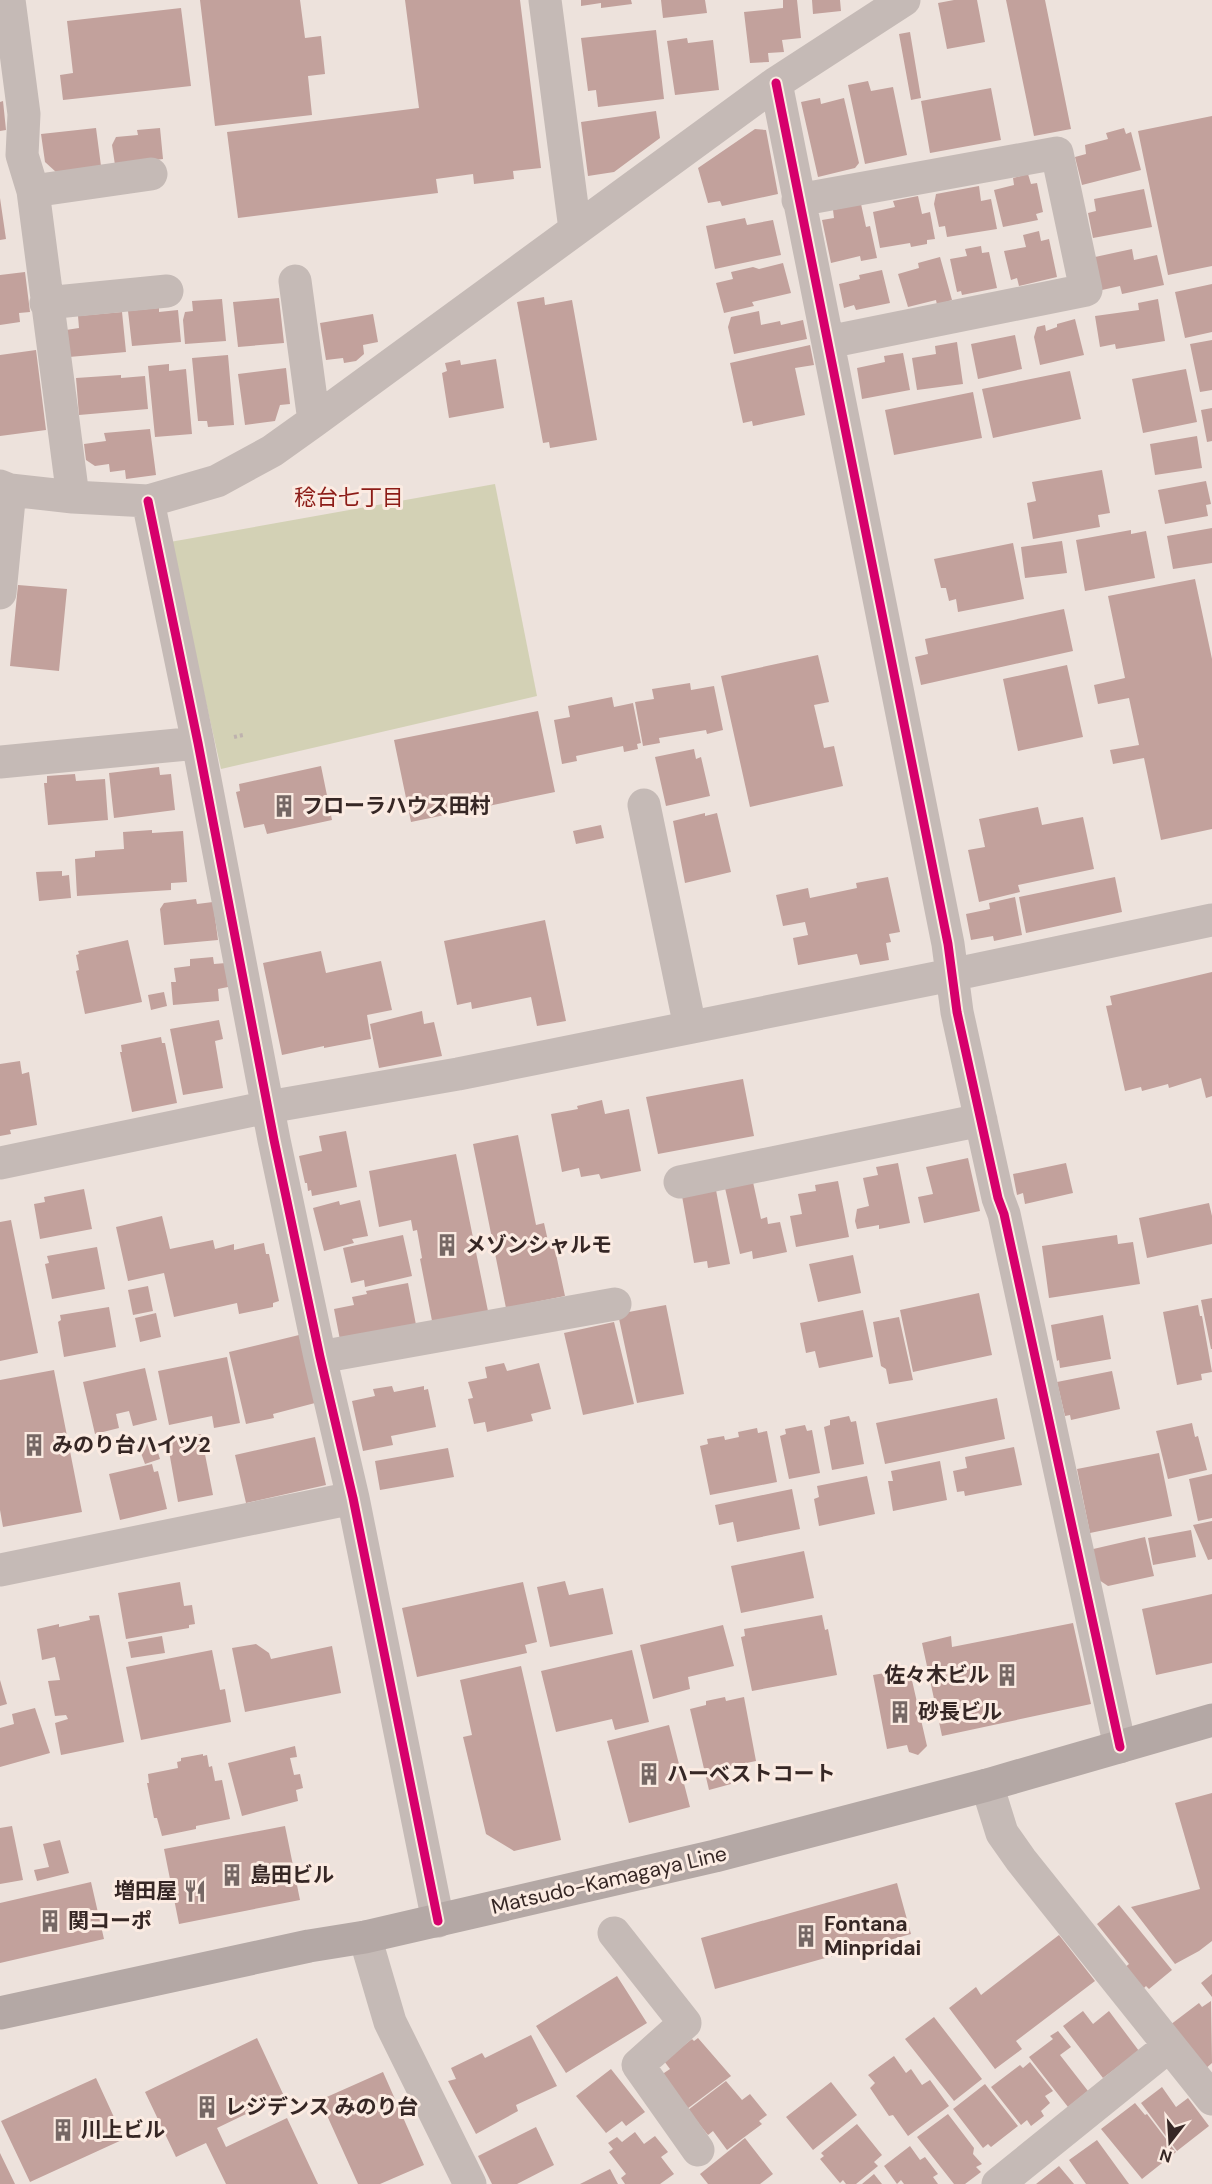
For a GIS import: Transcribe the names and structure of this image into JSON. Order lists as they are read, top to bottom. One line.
{"streets":{"main road":["Matsudo-Kamagaya Line"]},"districts":["稔台七丁目"],"places":{"building":["フローラハウス田村","メゾンシャルモ","みのり台ハイツ2","佐々木ビル","砂長ビル","ハーベストコート","島田ビル","関コーポ","Fontana Minpridai","レジデンス みのり台","川上ビル"],"restaurant":["増田屋"]},"north":"bottom"}
